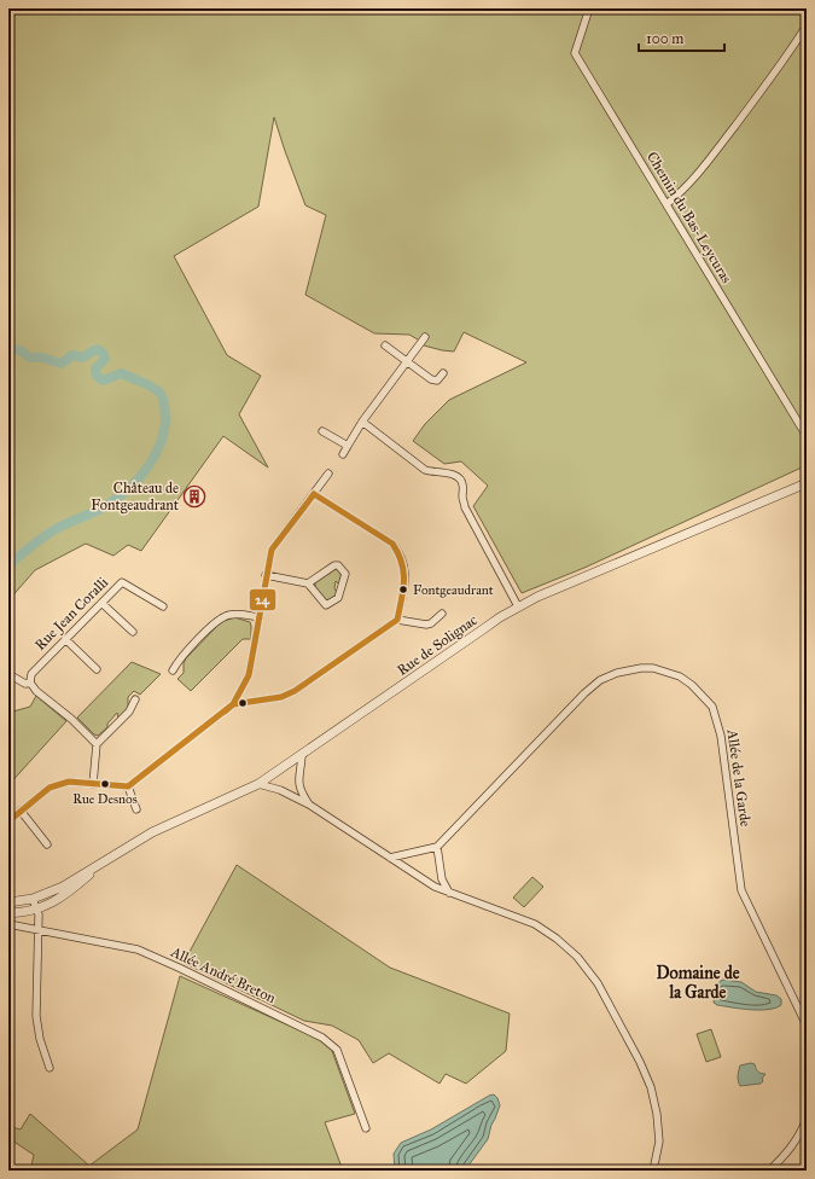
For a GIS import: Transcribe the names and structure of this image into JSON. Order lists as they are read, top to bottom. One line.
{"streets":{"street":["Chemin du Bas-Leycuras","Rue Jean Coralli","Rue de Solignac","Allée de la Garde","Allée André Breton"]},"districts":["Domaine de la Garde"],"places":{"building":["Château de Fontgeaudrant"],"other":["Fontgeaudrant","Rue Desnos"]},"lines":["transit line 24"],"scale_bar":"100 m"}
